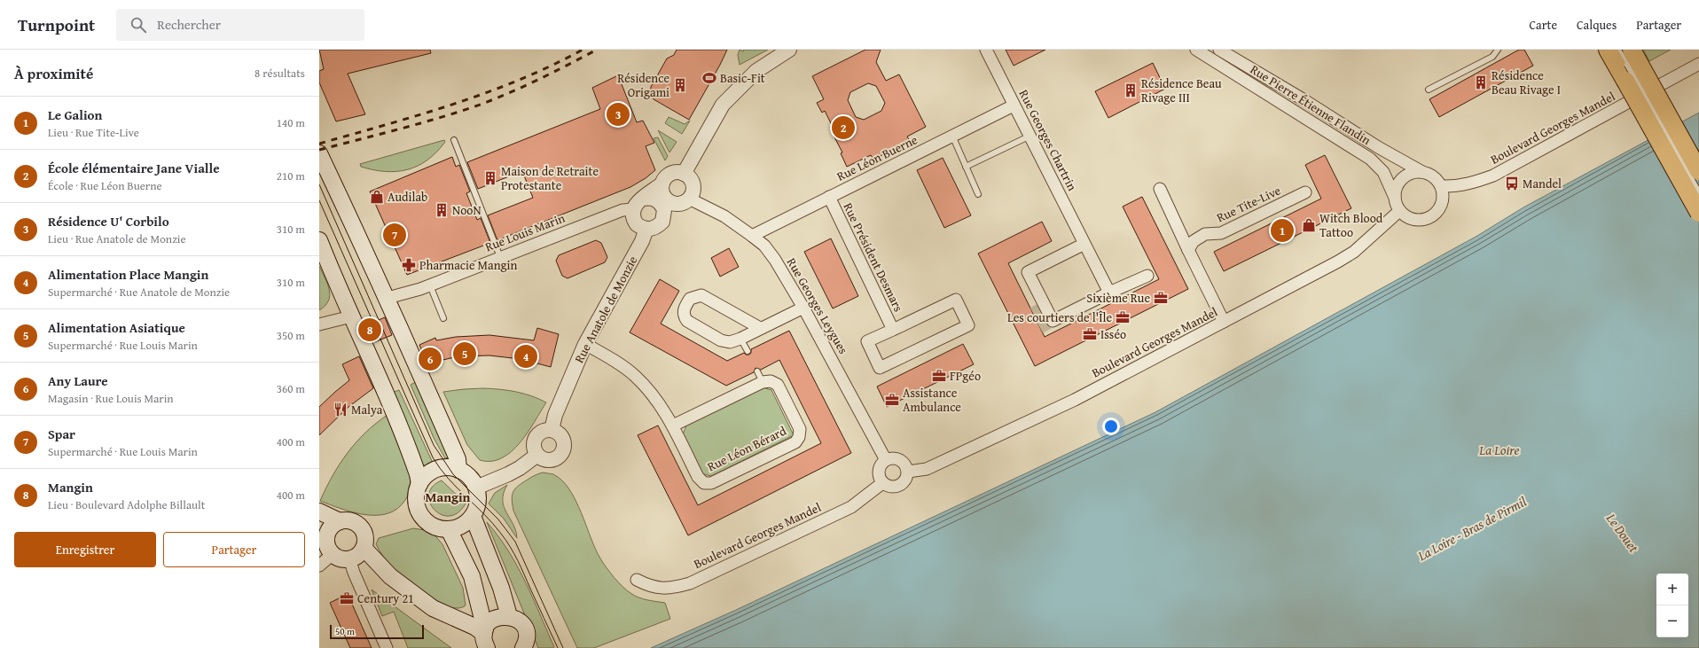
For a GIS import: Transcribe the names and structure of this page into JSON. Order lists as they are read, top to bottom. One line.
{"streets":{"street":["Rue Pierre Étienne Flandin","Boulevard Georges Mandel","Rue Georges Chartrin","Rue Léon Buerne","Rue Tite-Live","Rue Louis Marin","Rue Président Desmars","Rue Georges Leygues","Rue Anatole de Monzie","Rue Léon Bérard"]},"crossings":[["Rue Pierre Étienne Flandin","Boulevard Georges Mandel"],["Boulevard Georges Mandel","Rue Georges Leygues"],["Rue Georges Chartrin","Rue Léon Buerne"],["Rue Léon Buerne","Rue Président Desmars"],["Rue Léon Buerne","Rue Georges Leygues"],["Rue Louis Marin","Rue Anatole de Monzie"],["Rue Anatole de Monzie","Rue Léon Bérard"]],"districts":["Mangin"],"water":["La Loire","La Loire - Bras de Pirmil","Le Douet"],"places":{"sports":["Basic-Fit"],"building":["Résidence Beau Rivage I","Résidence Origami","Résidence Beau Rivage III","Maison de Retraite Protestante","NooN"],"bus stop":["Mandel"],"shop":["Audilab","Witch Blood Tattoo"],"pharmacy":["Pharmacie Mangin"],"office":["Sixième Rue","Les courtiers de l'Île","Isséo","FPgéo","Assistance Ambulance","Century 21"],"restaurant":["Malya"]},"scale_bar":"50 m","page":{"header":"Turnpoint","search":"Rechercher","nav":["Carte","Calques","Partager"],"heading":["À proximité","8 résultats"],"list":[{"mark":"1","name":"Le Galion","note":"Lieu · Rue Tite-Live","value":"140 m"},{"mark":"2","name":"École élémentaire Jane Vialle","note":"École · Rue Léon Buerne","value":"210 m"},{"mark":"3","name":"Résidence U' Corbilo","note":"Lieu · Rue Anatole de Monzie","value":"310 m"},{"mark":"4","name":"Alimentation Place Mangin","note":"Supermarché · Rue Anatole de Monzie","value":"310 m"},{"mark":"5","name":"Alimentation Asiatique","note":"Supermarché · Rue Louis Marin","value":"350 m"},{"mark":"6","name":"Any Laure","note":"Magasin · Rue Louis Marin","value":"360 m"},{"mark":"7","name":"Spar","note":"Supermarché · Rue Louis Marin","value":"400 m"},{"mark":"8","name":"Mangin","note":"Lieu · Boulevard Adolphe Billault","value":"400 m"}],"pins":["3","2","1","7","8","5","4","6"],"buttons":["Enregistrer","Partager"],"map_buttons":["+","−"],"scale":"50 m"}}
